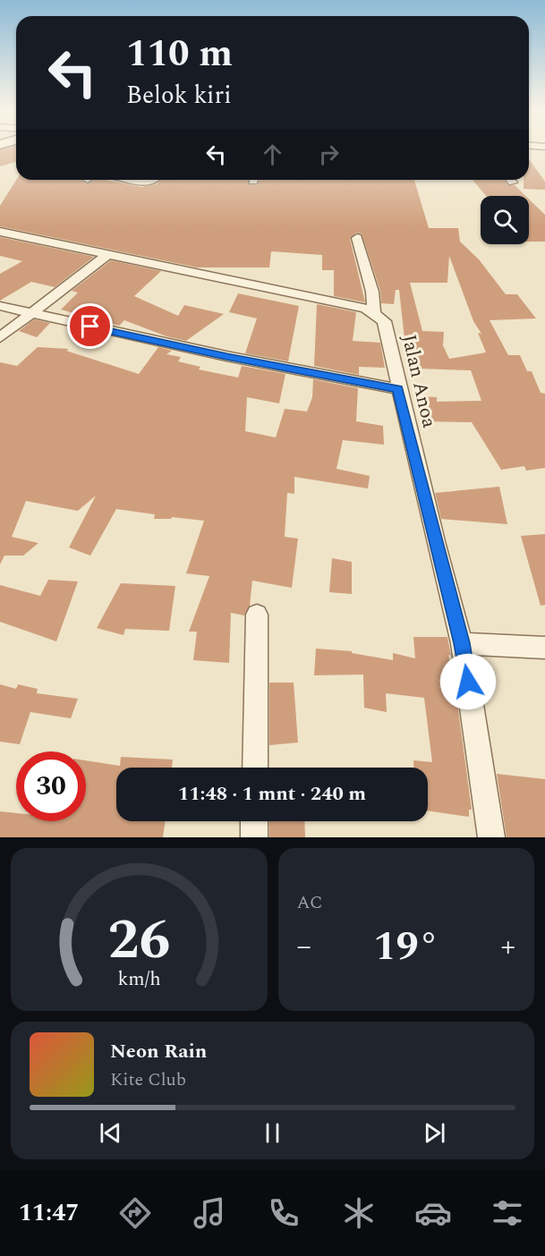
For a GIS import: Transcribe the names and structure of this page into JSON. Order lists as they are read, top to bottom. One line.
{"streets":{"street":["Jalan Anoa"]},"page":{"turn":["110 m","Belok kiri"],"limit":"30","trip":"11:48 · 1 mnt · 240 m","tile":"AC","heat":["−","19°","+"],"song":["Neon Rain","Kite Club"],"tabs":"11:47","gauge":["26","km/h"]}}
